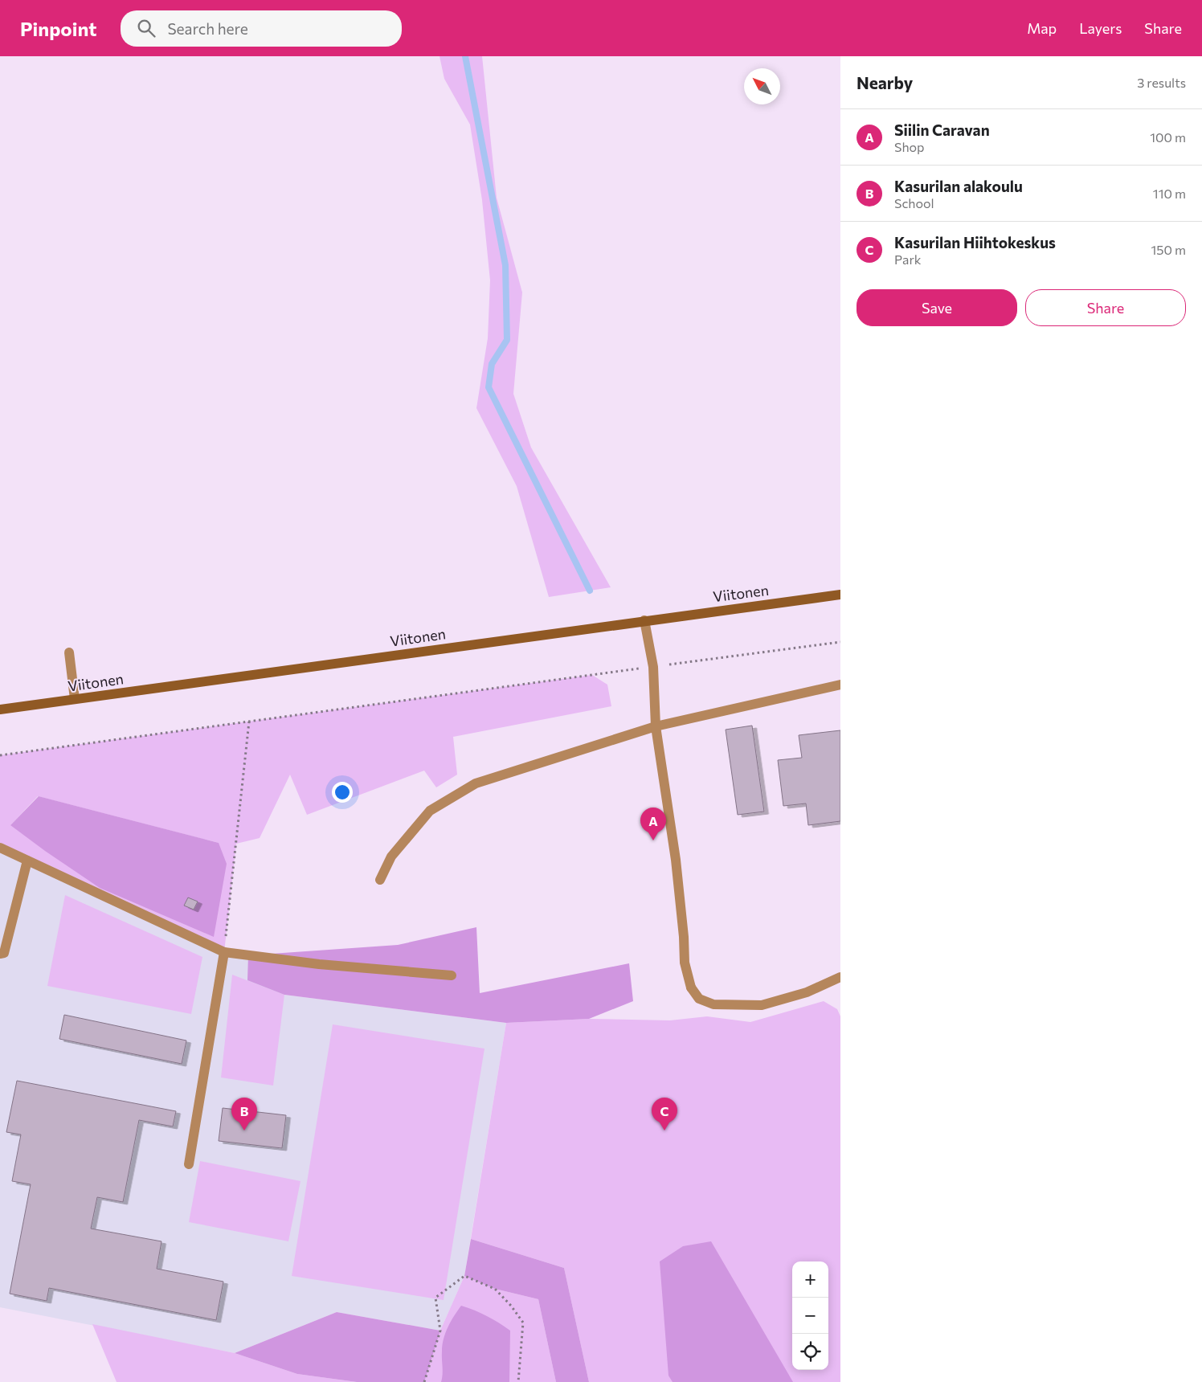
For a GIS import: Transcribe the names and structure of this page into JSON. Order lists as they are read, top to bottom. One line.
{"streets":{"main road":["Viitonen"]},"north":"top left","page":{"header":"Pinpoint","search":"Search here","nav":["Map","Layers","Share"],"heading":["Nearby","3 results"],"list":[{"mark":"A","name":"Siilin Caravan","note":"Shop","value":"100 m"},{"mark":"B","name":"Kasurilan alakoulu","note":"School","value":"110 m"},{"mark":"C","name":"Kasurilan Hiihtokeskus","note":"Park","value":"150 m"}],"buttons":["Save","Share"],"pins":["A","B","C"],"map_buttons":["+","−"]}}
